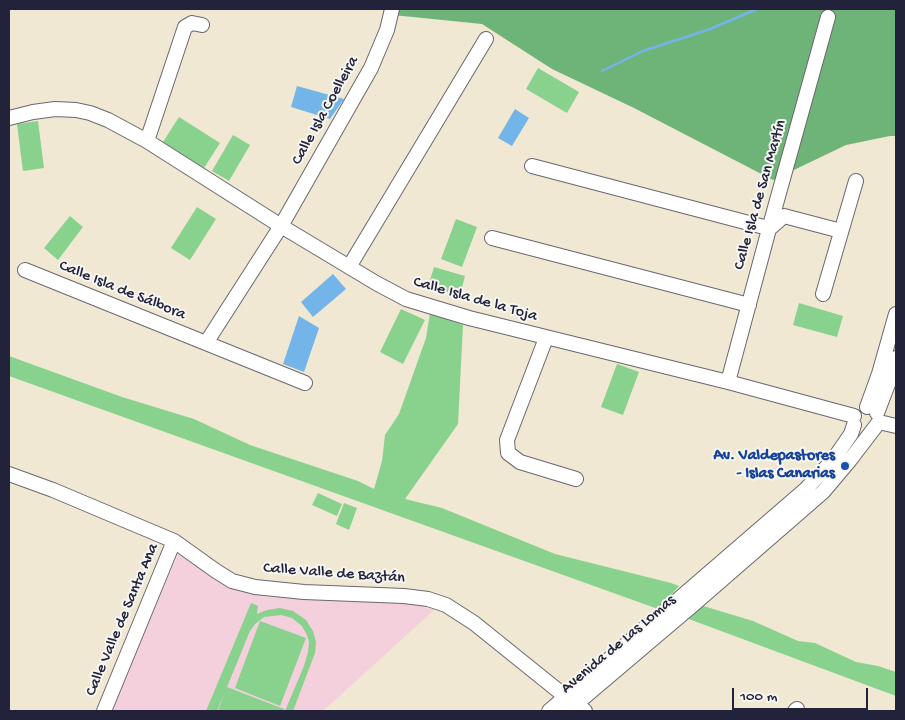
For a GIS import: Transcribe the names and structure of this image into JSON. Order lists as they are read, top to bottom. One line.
{"streets":{"street":["Calle Isla Coelleira","Calle Isla de San Martín","Calle Isla de Sálbora","Calle Isla de la Toja","Calle Valle de Baztán","Calle Valle de Santa Ana","Avenida de Las Lomas"]},"crossings":[["Calle Isla Coelleira","Calle Isla de la Toja"],["Calle Isla de San Martín","Calle Isla de la Toja"],["Calle Isla de la Toja","Avenida de Las Lomas"],["Calle Valle de Baztán","Calle Valle de Santa Ana"],["Calle Valle de Baztán","Avenida de Las Lomas"]],"places":["Av. Valdepastores - Islas Canarias"],"scale_bar":"100 m"}
